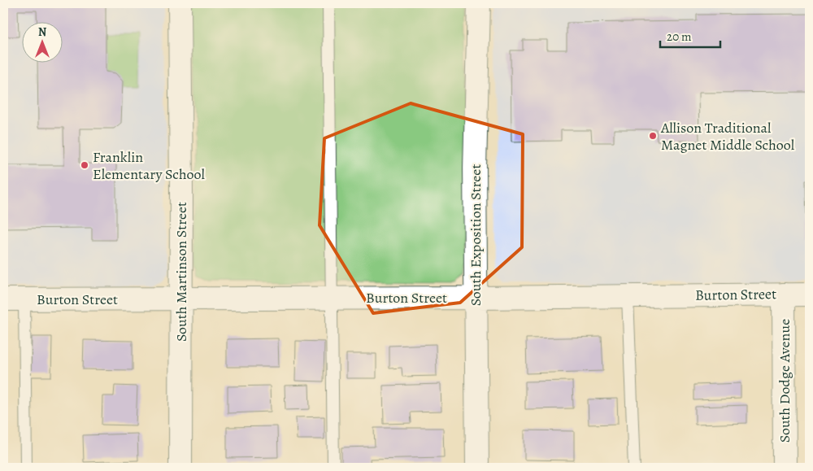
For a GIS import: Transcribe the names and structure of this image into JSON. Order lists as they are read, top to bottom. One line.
{"streets":{"street":["South Exposition Street","South Martinson Street","Burton Street","South Dodge Avenue"]},"crossings":[["South Exposition Street","Burton Street"],["South Martinson Street","Burton Street"],["Burton Street","South Dodge Avenue"]],"places":["Allison Traditional Magnet Middle School","Franklin Elementary School"],"scale_bar":"20 m","north":"top"}
